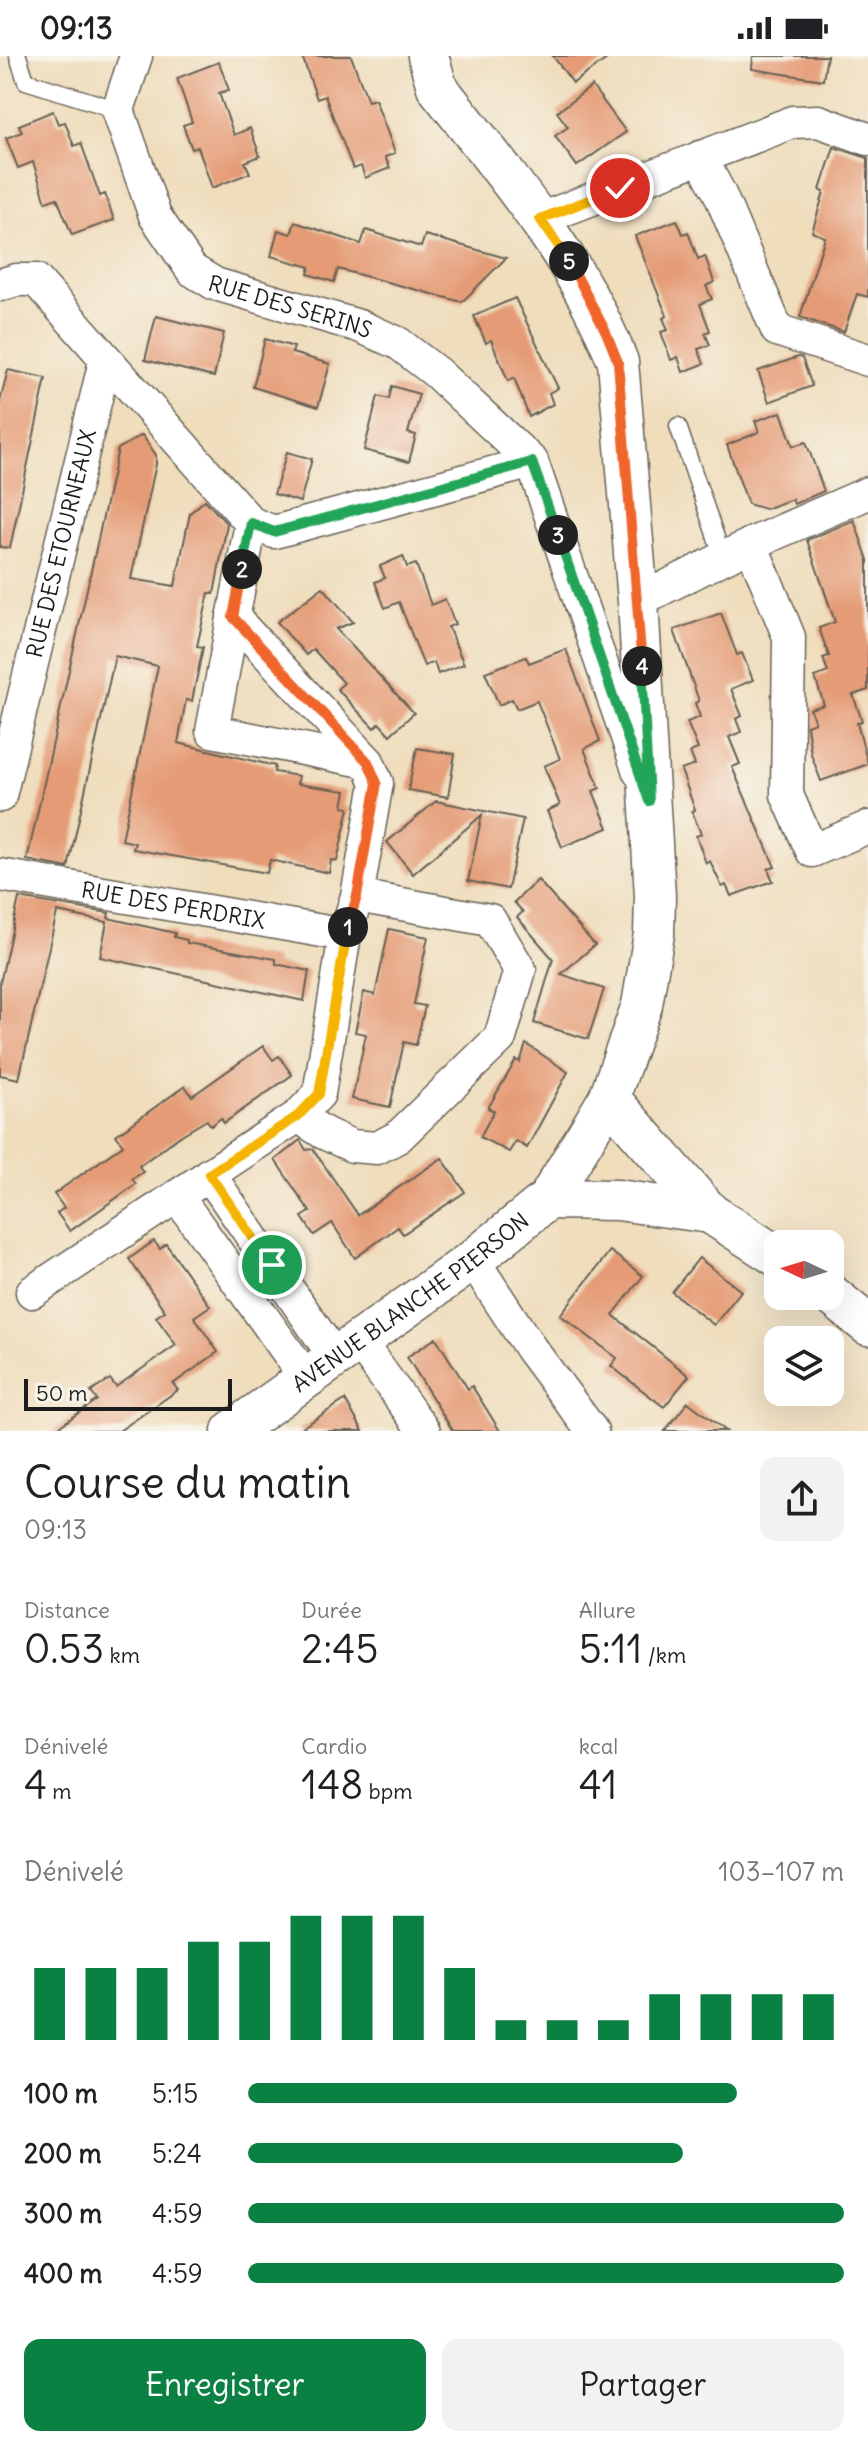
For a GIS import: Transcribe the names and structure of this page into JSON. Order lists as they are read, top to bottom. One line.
{"streets":{"street":["RUE DES SERINS","RUE DES ETOURNEAUX","RUE DES PERDRIX","AVENUE BLANCHE PIERSON"]},"crossings":[["RUE DES SERINS","AVENUE BLANCHE PIERSON"]],"scale_bar":"50 m","north":"left","page":{"status":"09:13","pins":["5","3","2","4","1"],"scale":"50 m","heading":["Course du matin","09:13"],"stats":[["Distance","0.53 km"],["Durée","2:45"],["Allure","5:11 /km"],["Dénivelé","4 m"],["Cardio","148 bpm"],["kcal","41"]],"chart":["Dénivelé","103–107 m"],"list":[{"name":"100 m","note":"5:15"},{"name":"200 m","note":"5:24"},{"name":"300 m","note":"4:59"},{"name":"400 m","note":"4:59"}],"buttons":["Enregistrer","Partager"]}}
